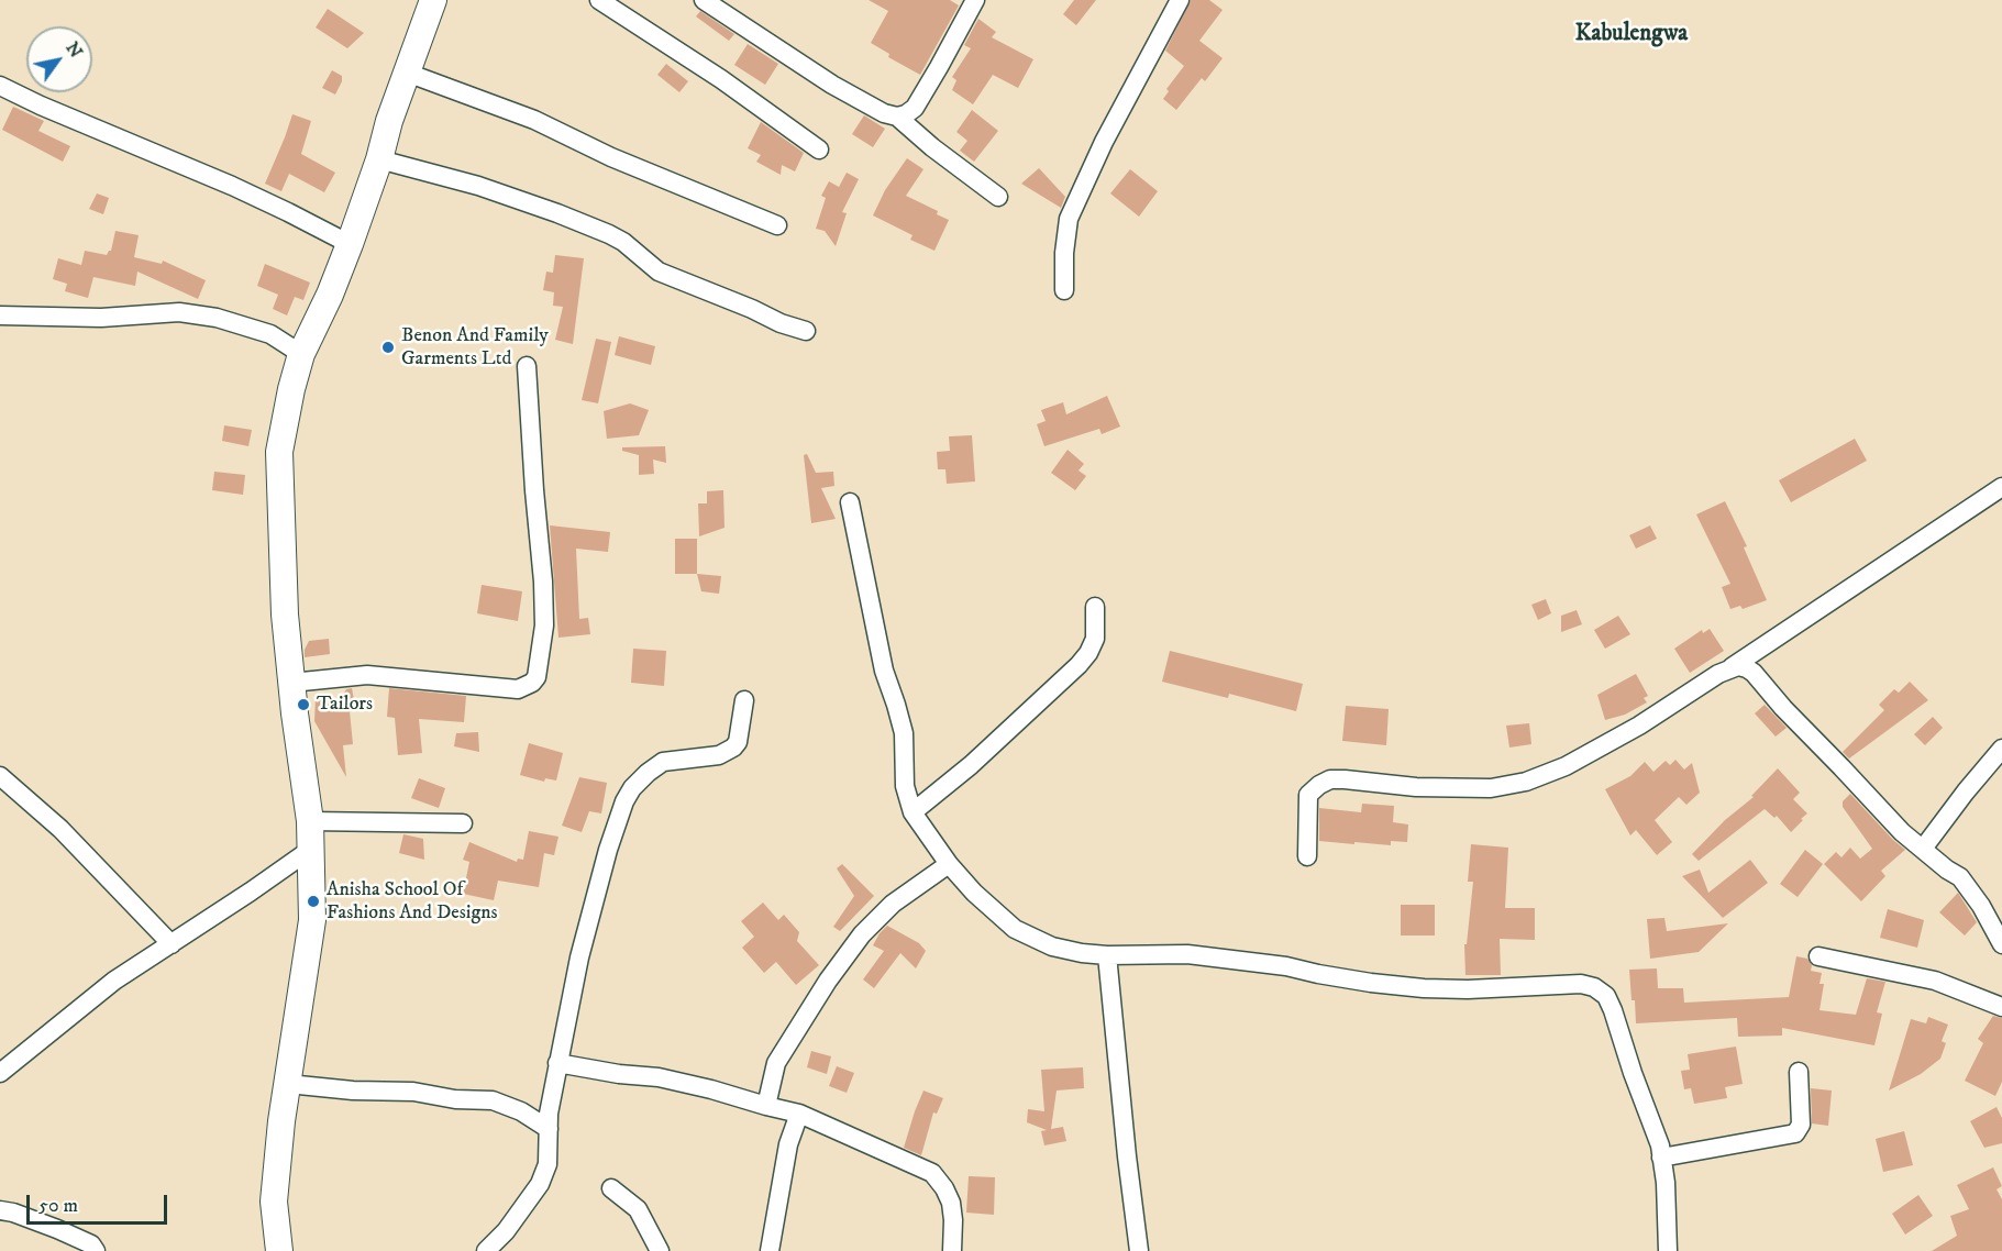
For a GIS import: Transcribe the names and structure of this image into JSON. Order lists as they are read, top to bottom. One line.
{"districts":["Kabulengwa"],"places":["Benon And Family Garments Ltd","Tailors","Anisha School Of Fashions And Designs"],"scale_bar":"50 m","north":"top right"}
